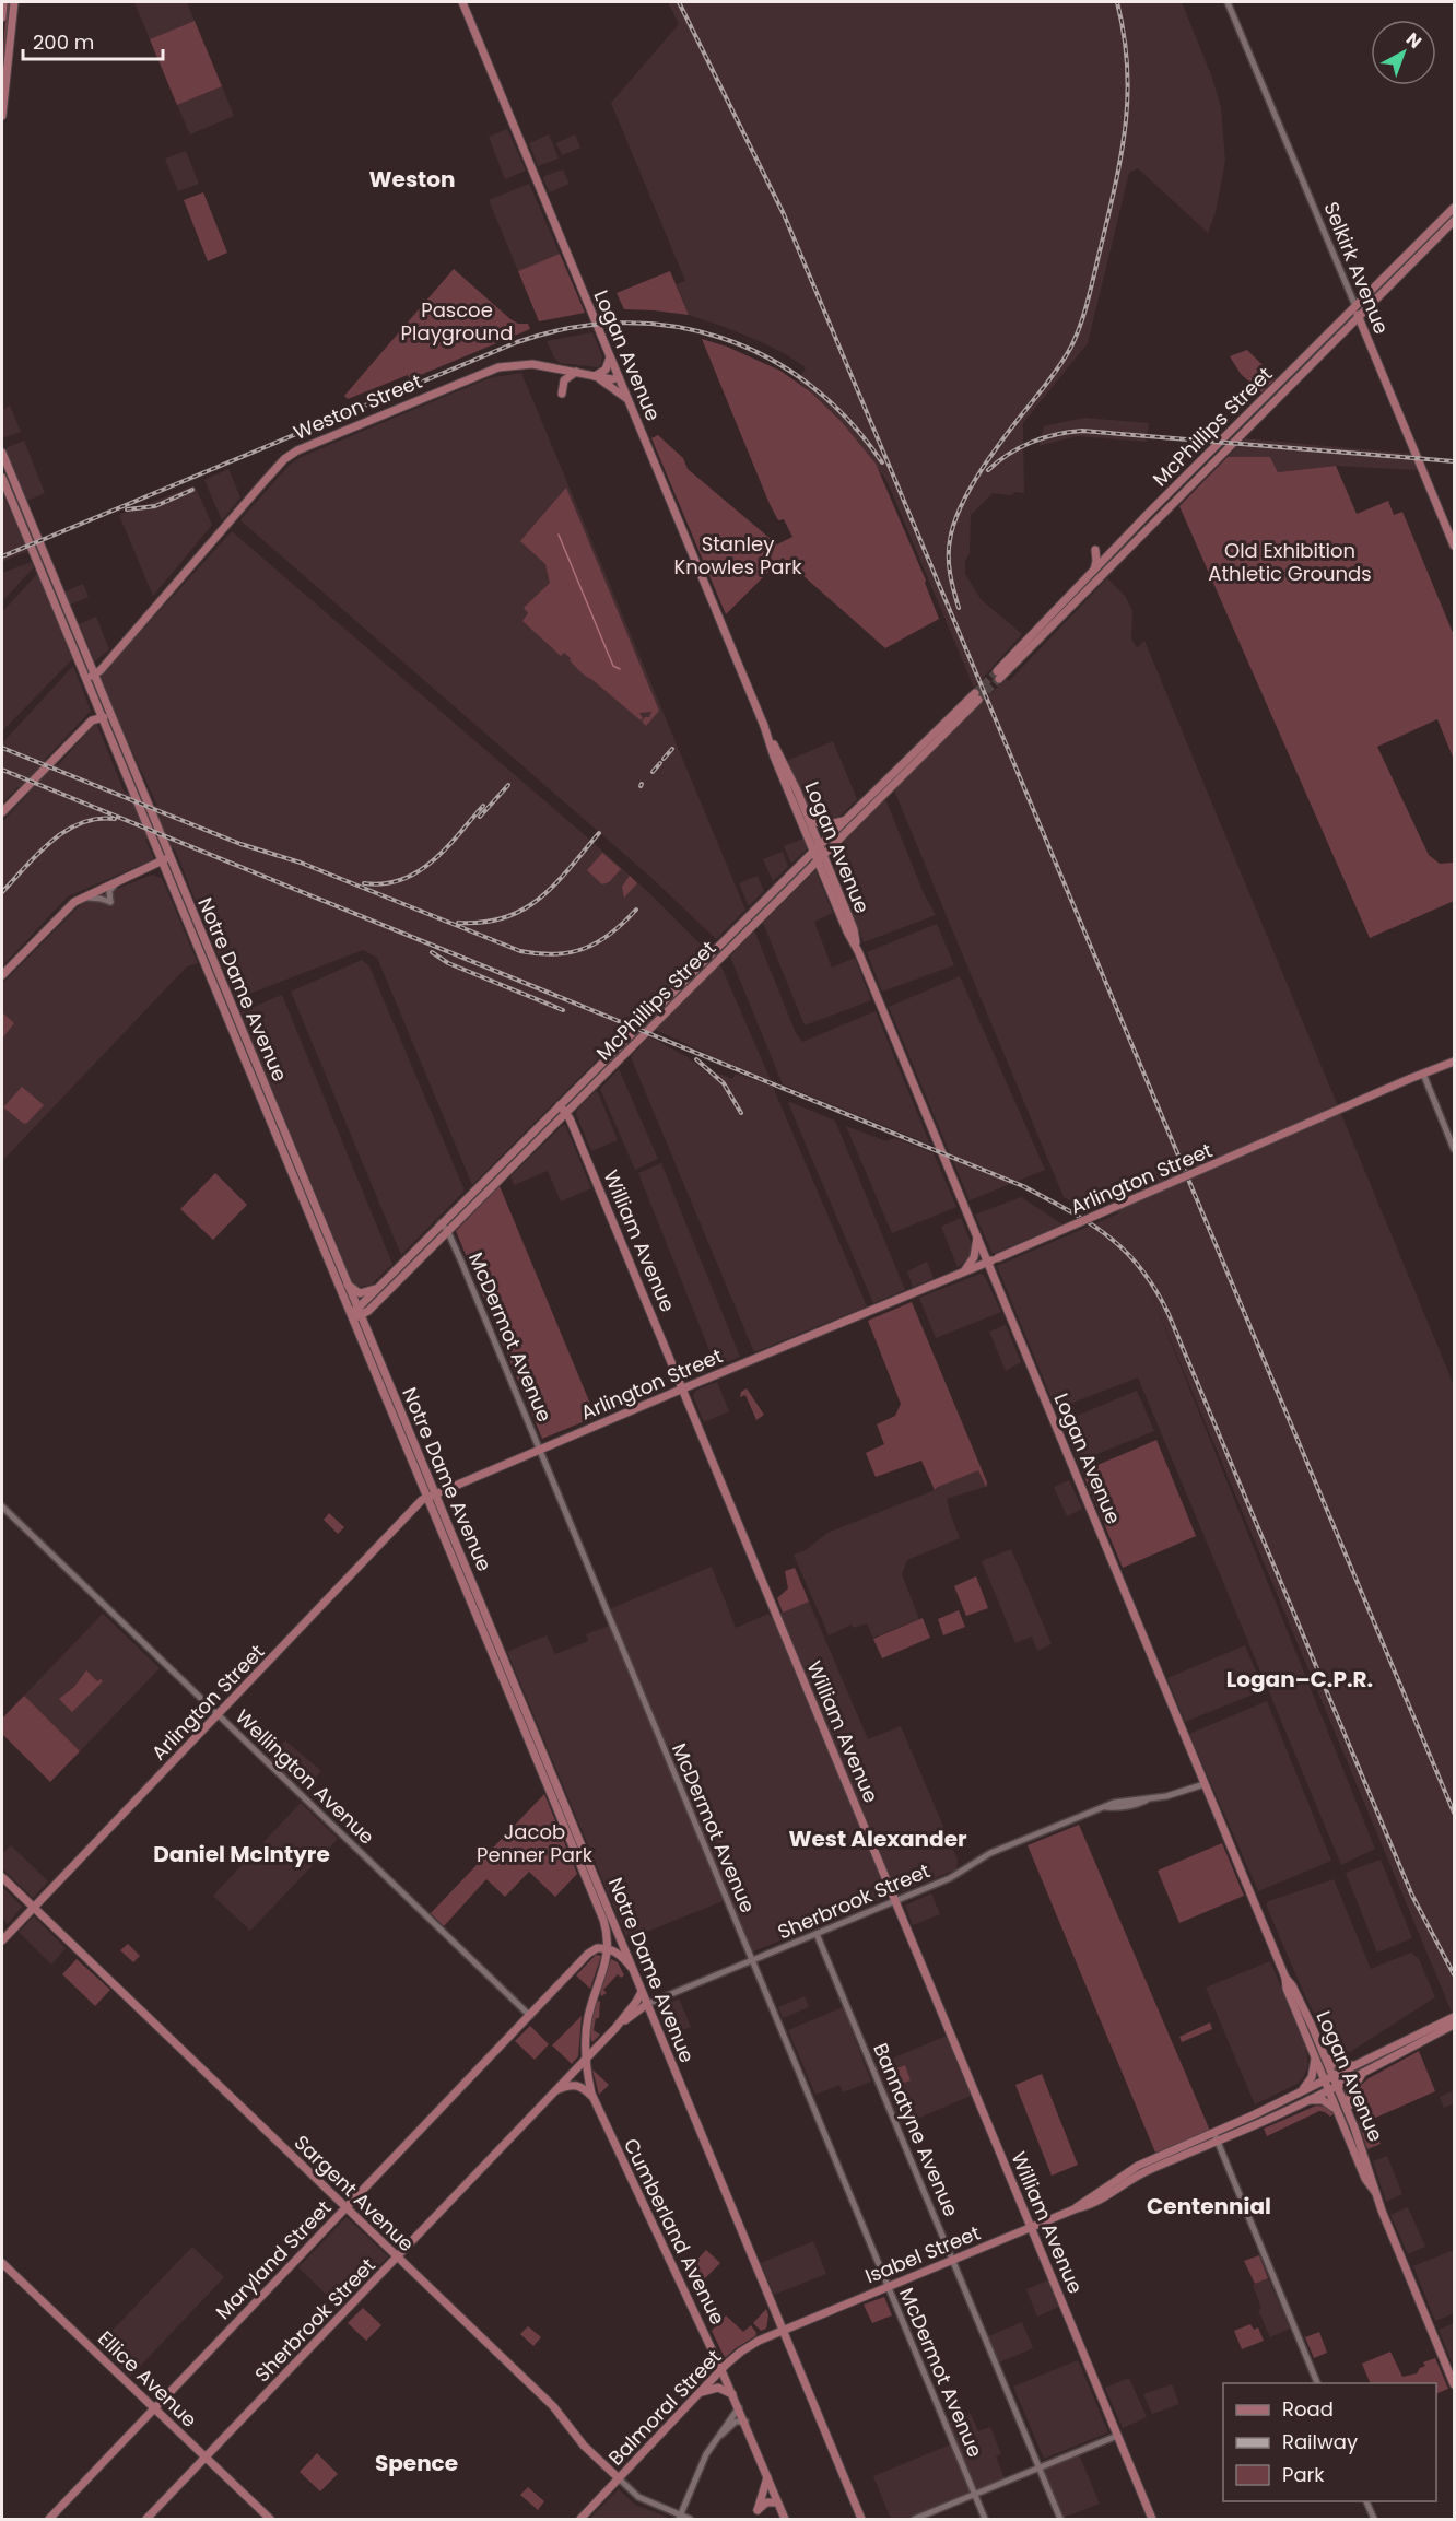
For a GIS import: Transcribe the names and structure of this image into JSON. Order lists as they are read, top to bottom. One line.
{"streets":{"main road":["Selkirk Avenue","Logan Avenue","Weston Street","McPhillips Street","Notre Dame Avenue","Arlington Street","William Avenue","Sherbrook Street","Sargent Avenue","Cumberland Avenue","Isabel Street","Maryland Street","Ellice Avenue","Balmoral Street"],"street":["McDermot Avenue","Wellington Avenue","Bannatyne Avenue"]},"crossings":[["Selkirk Avenue","McPhillips Street"],["Logan Avenue","Weston Street"],["Logan Avenue","McPhillips Street"],["Logan Avenue","Arlington Street"],["Logan Avenue","Sherbrook Street"],["Logan Avenue","Isabel Street"],["Weston Street","Notre Dame Avenue"],["McPhillips Street","Notre Dame Avenue"],["McPhillips Street","William Avenue"],["McPhillips Street","McDermot Avenue"],["Notre Dame Avenue","Arlington Street"],["Notre Dame Avenue","Sherbrook Street"],["Notre Dame Avenue","Cumberland Avenue"],["Notre Dame Avenue","Isabel Street"],["Notre Dame Avenue","Maryland Street"],["Notre Dame Avenue","Balmoral Street"],["Arlington Street","William Avenue"],["Arlington Street","McDermot Avenue"],["Arlington Street","Wellington Avenue"],["Arlington Street","Sargent Avenue"],["William Avenue","Sherbrook Street"],["William Avenue","Isabel Street"],["McDermot Avenue","Sherbrook Street"],["McDermot Avenue","Isabel Street"],["Wellington Avenue","Maryland Street"],["Sherbrook Street","Bannatyne Avenue"],["Sherbrook Street","Sargent Avenue"],["Sherbrook Street","Cumberland Avenue"],["Sherbrook Street","Ellice Avenue"],["Bannatyne Avenue","Isabel Street"],["Sargent Avenue","Maryland Street"],["Sargent Avenue","Balmoral Street"],["Cumberland Avenue","Maryland Street"],["Cumberland Avenue","Balmoral Street"],["Isabel Street","Balmoral Street"],["Maryland Street","Ellice Avenue"]],"districts":["Weston","Logan–C.P.R.","West Alexander","Daniel McIntyre","Centennial","Spence"],"parks":["Pascoe Playground","Stanley Knowles Park","Old Exhibition Athletic Grounds","Jacob Penner Park"],"legend":["Road","Railway","Park"],"scale_bar":"200 m","north":"top right"}
